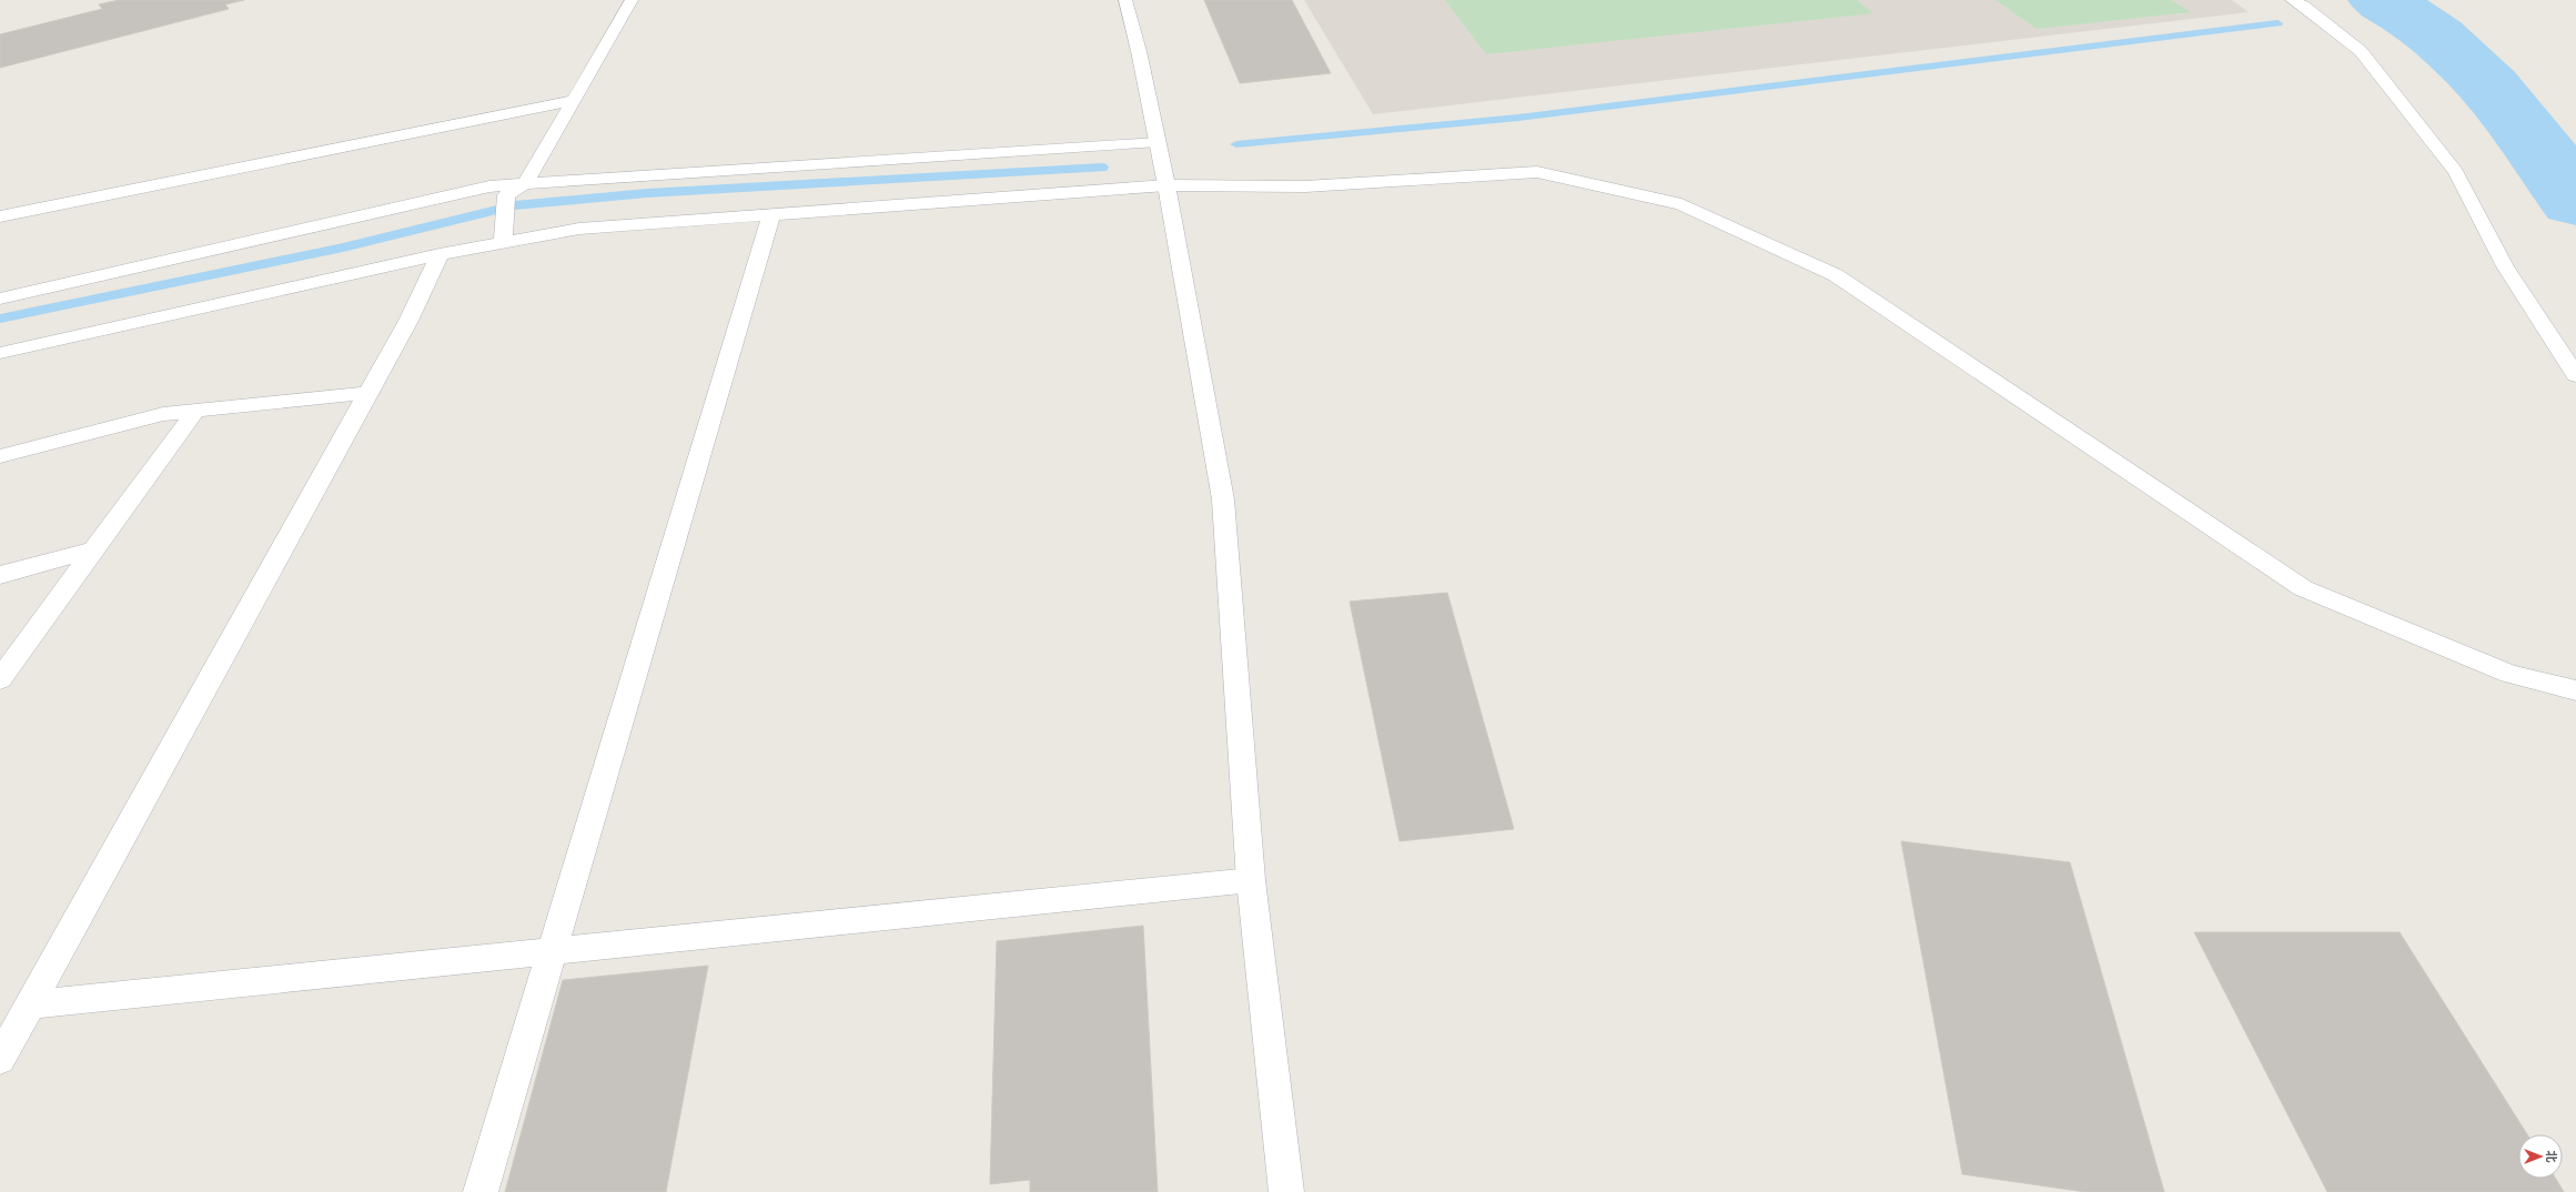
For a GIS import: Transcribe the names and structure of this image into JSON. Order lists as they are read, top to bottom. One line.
{"north":"right"}
